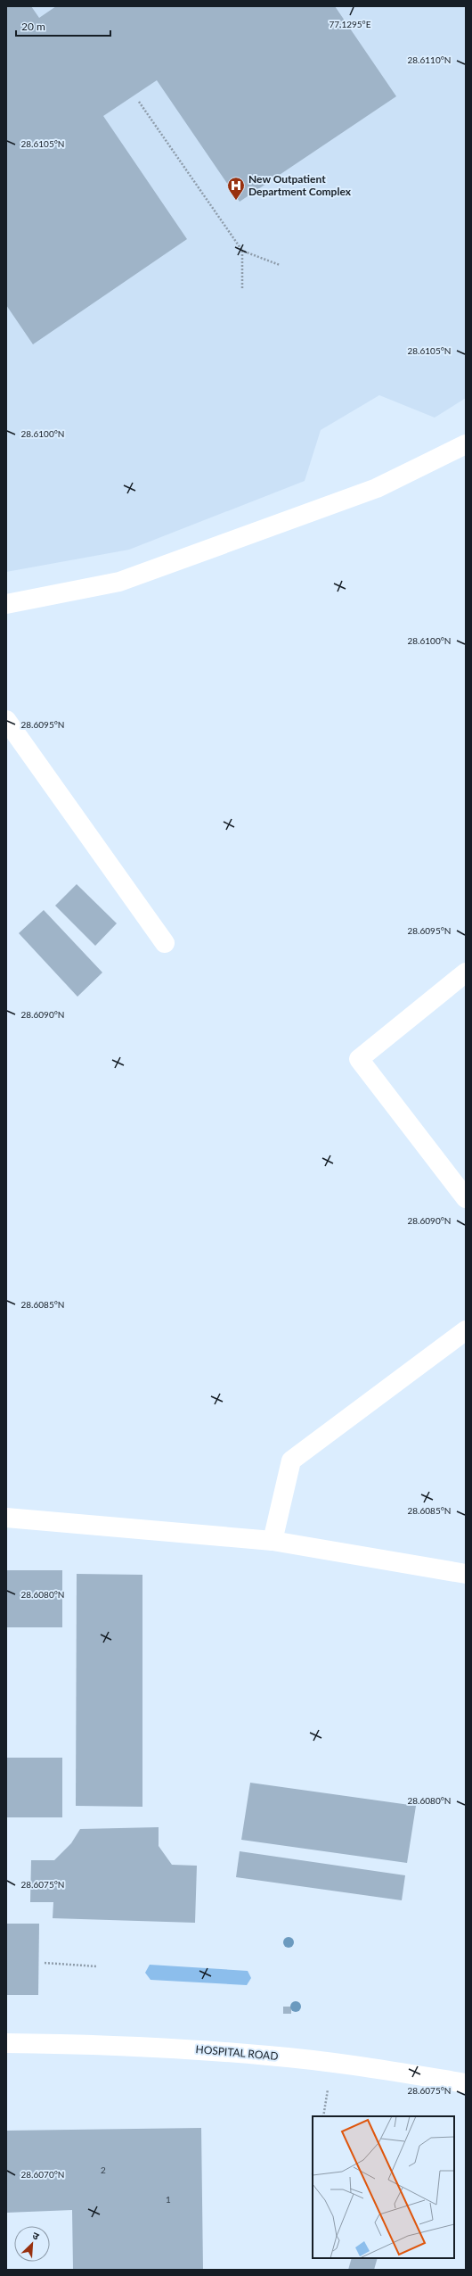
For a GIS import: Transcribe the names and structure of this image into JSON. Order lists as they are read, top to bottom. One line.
{"streets":{"street":["HOSPITAL ROAD"]},"places":{"hospital":["New Outpatient Department Complex"]},"house_numbers":["2","1"],"scale_bar":"20 m","north":"top right","coordinates":["77.1295°E","28.6110°N","28.6105°N","28.6100°N","28.6095°N","28.6090°N","28.6085°N","28.6080°N","28.6075°N","28.6070°N"]}
